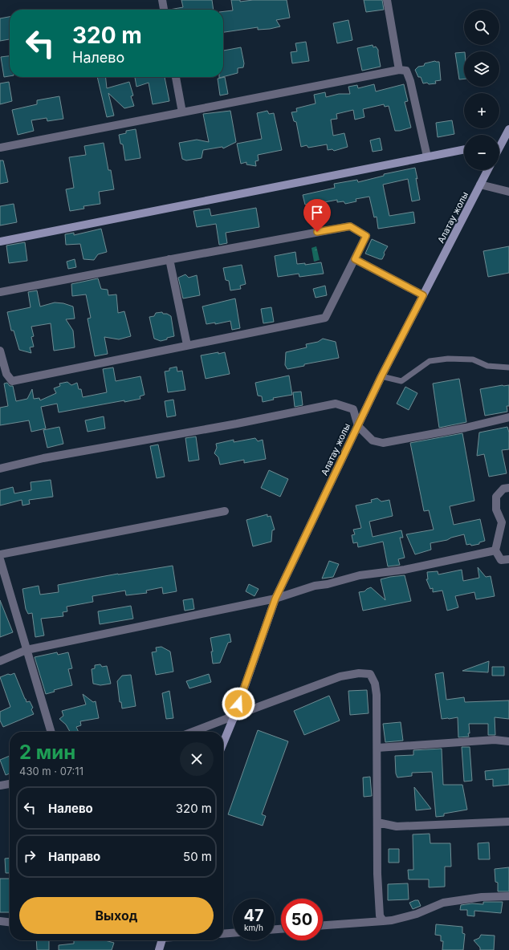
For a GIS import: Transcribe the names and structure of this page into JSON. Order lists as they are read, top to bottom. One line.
{"streets":{"main road":["Алатау жолы"]},"page":{"map_buttons":["+","−"],"turn":["320 m","Налево"],"heading":["2 мин","430 m · 07:11"],"list":[{"name":"Налево","value":"320 m"},{"name":"Направо","value":"50 m"}],"buttons":"Выход","speed":"47 km/h","limit":"50"}}
